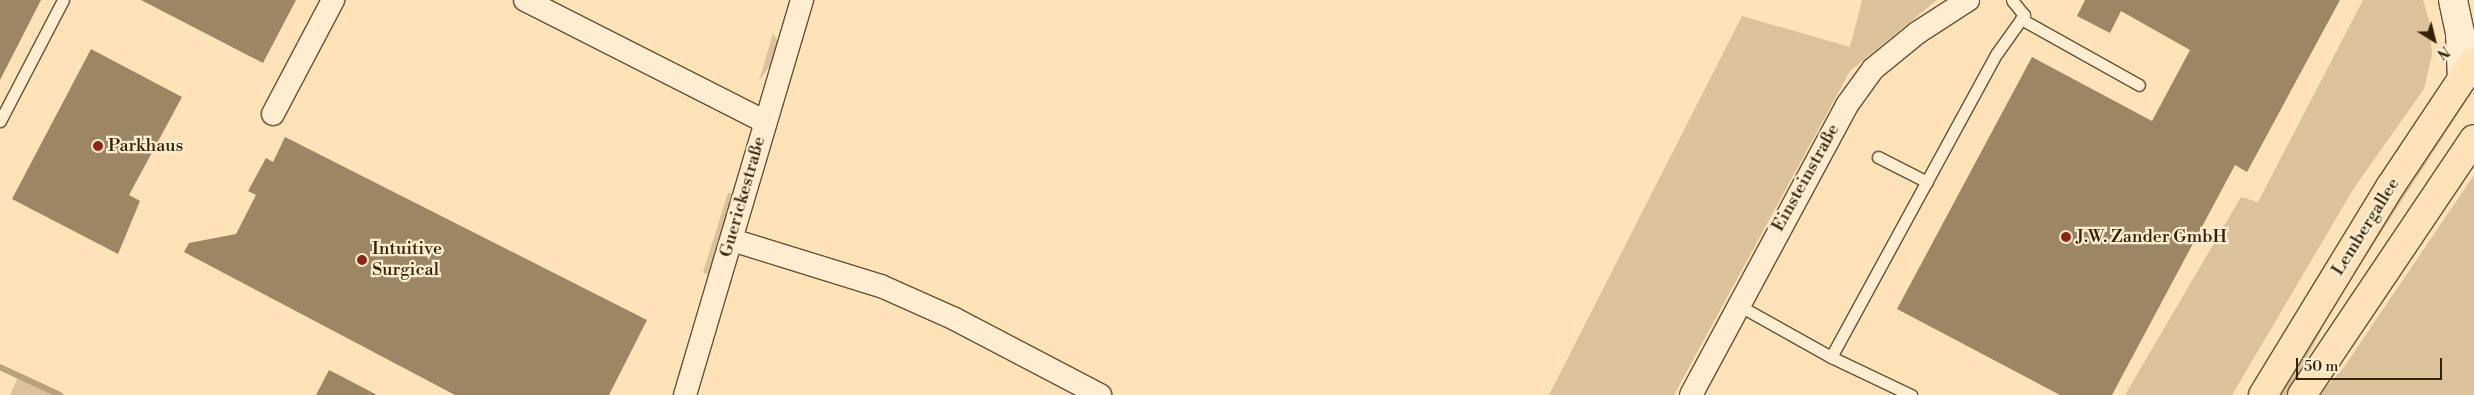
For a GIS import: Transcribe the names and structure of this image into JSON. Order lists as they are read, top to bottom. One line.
{"streets":{"main road":["Lembergallee"],"street":["Einsteinstraße","Guerickestraße"]},"places":["Parkhaus","J.W. Zander GmbH","Intuitive Surgical"],"scale_bar":"50 m","north":"bottom right"}
